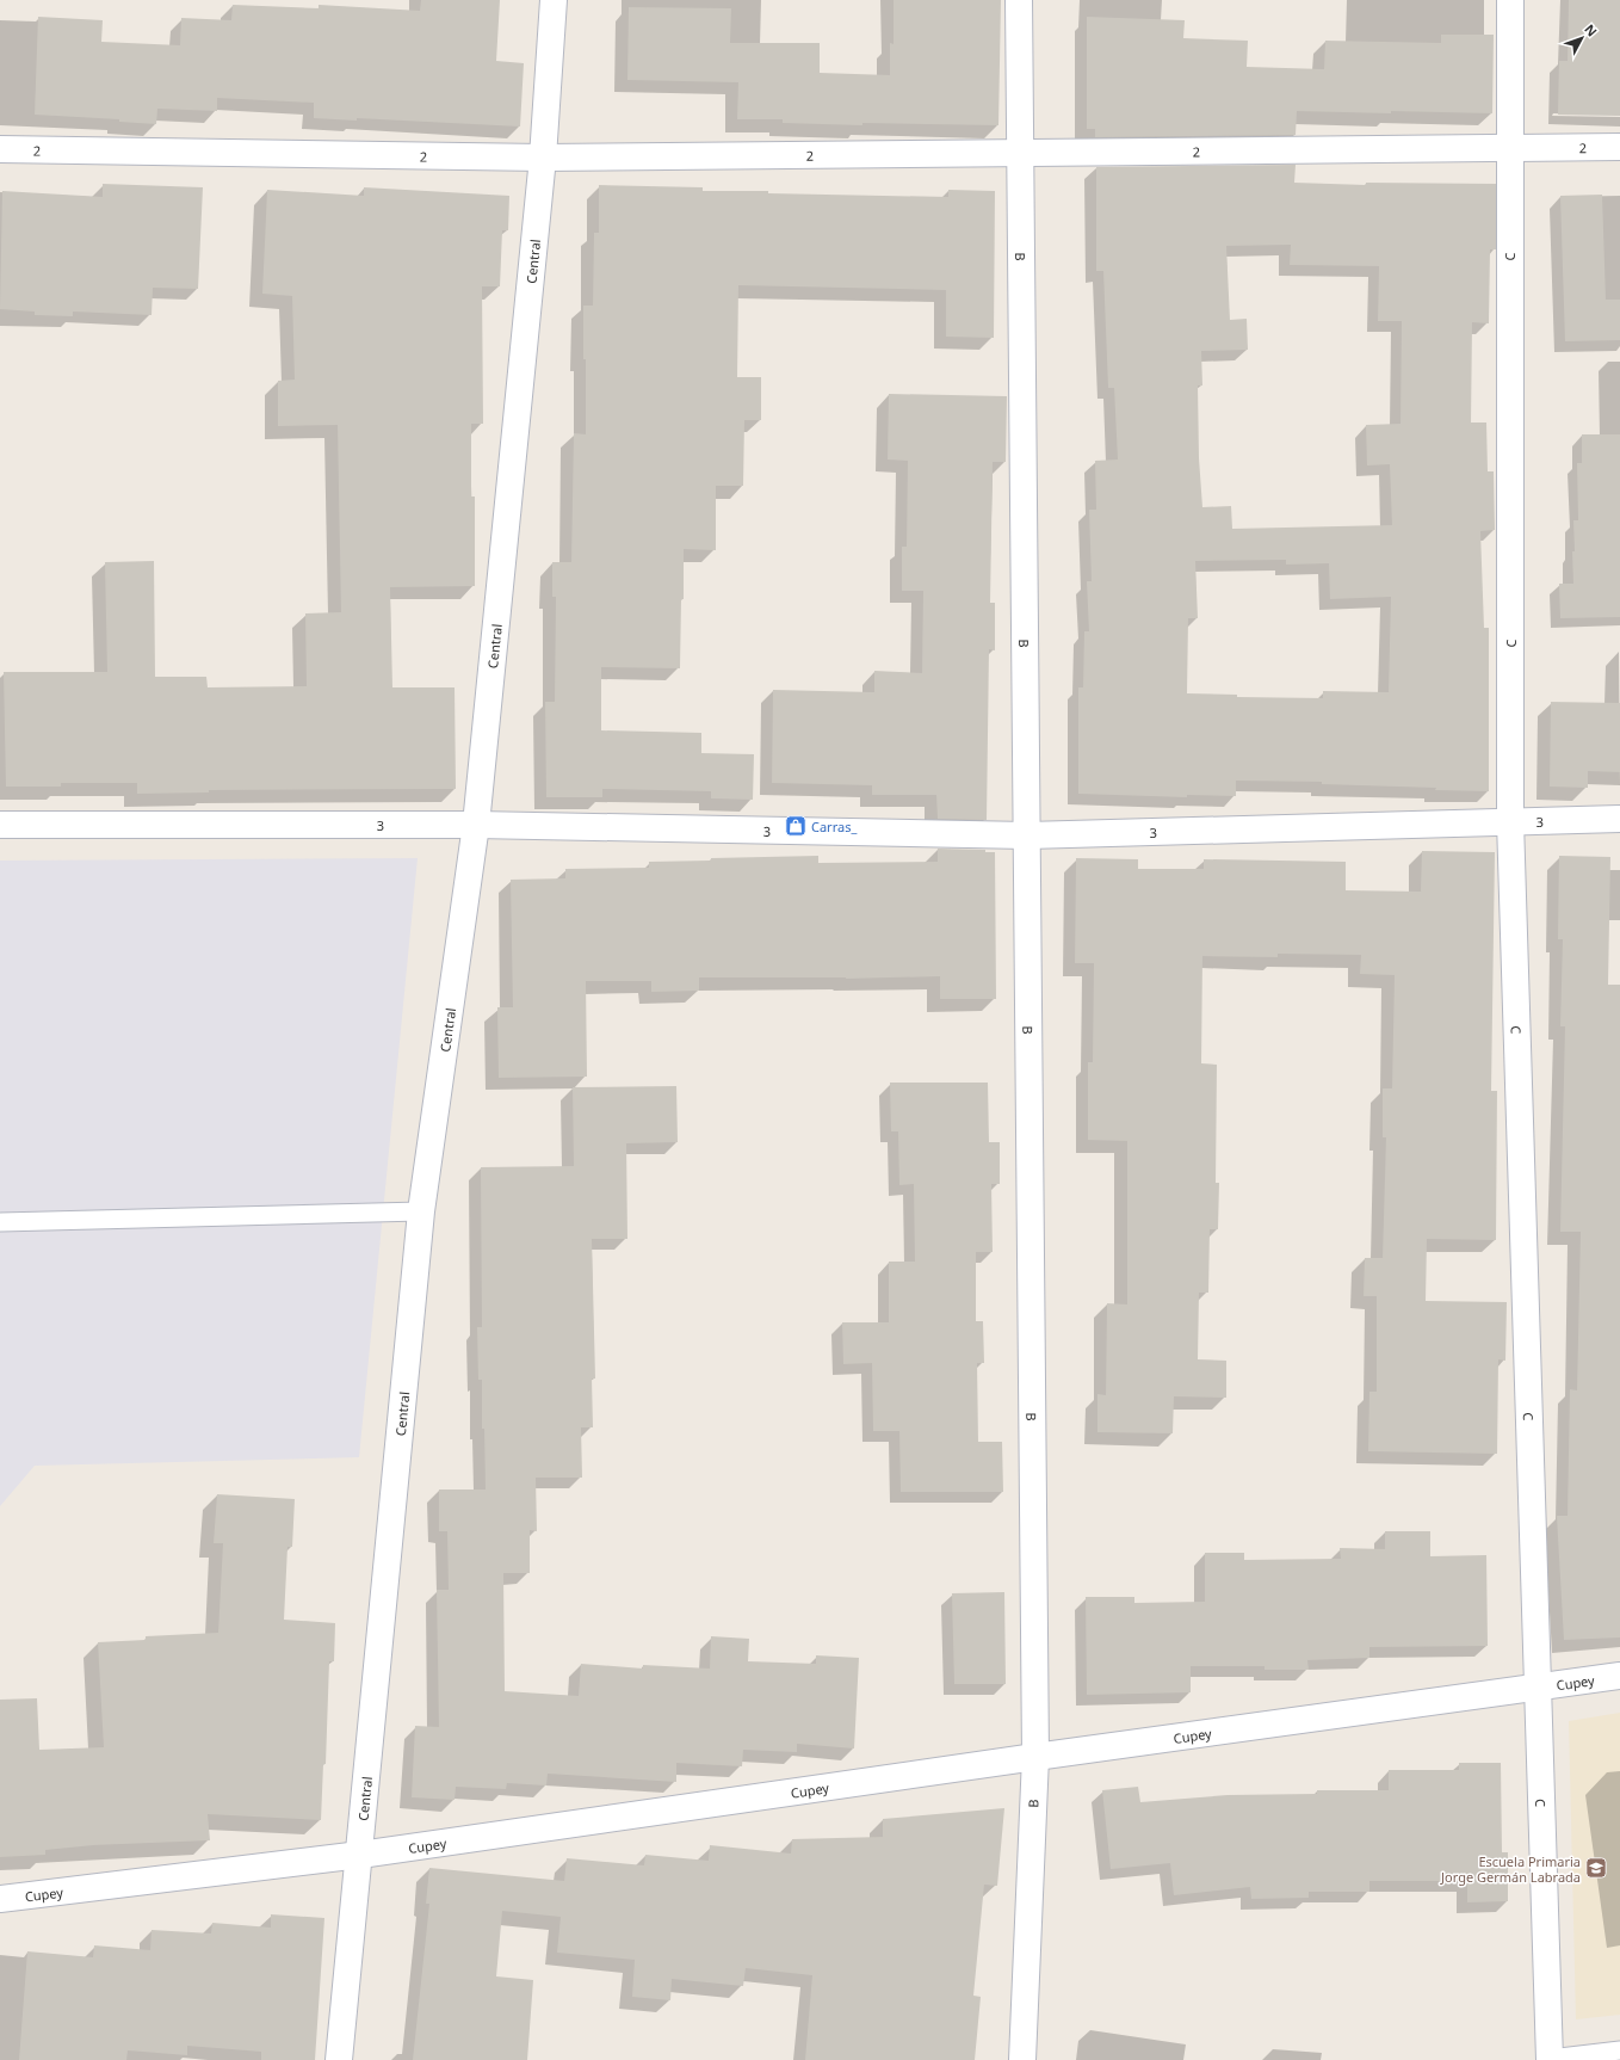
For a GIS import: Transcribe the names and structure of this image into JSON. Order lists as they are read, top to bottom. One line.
{"streets":{"street":["2","B","C","Central","3","Cupey"]},"crossings":[["2","B"],["2","C"],["2","Central"],["B","3"],["B","Cupey"],["C","3"],["C","Cupey"],["Central","3"],["Central","Cupey"]],"places":{"shop":["Carras_"],"school or university":["Escuela Primaria Jorge Germán Labrada"]},"north":"top right"}
